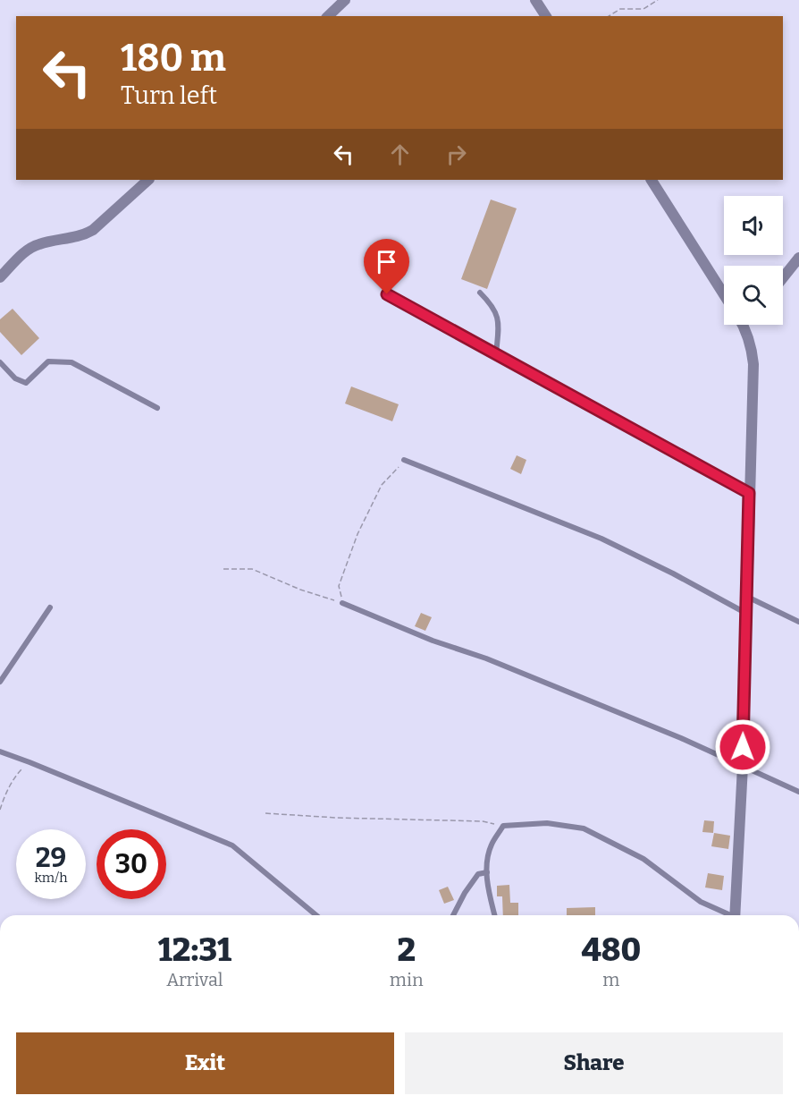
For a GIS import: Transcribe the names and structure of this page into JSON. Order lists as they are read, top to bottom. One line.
{"page":{"turn":["180 m","Turn left"],"speed":"29 km/h","limit":"30","eta":["12:31","Arrival","2","min","480","m"],"buttons":["Exit","Share"]}}
